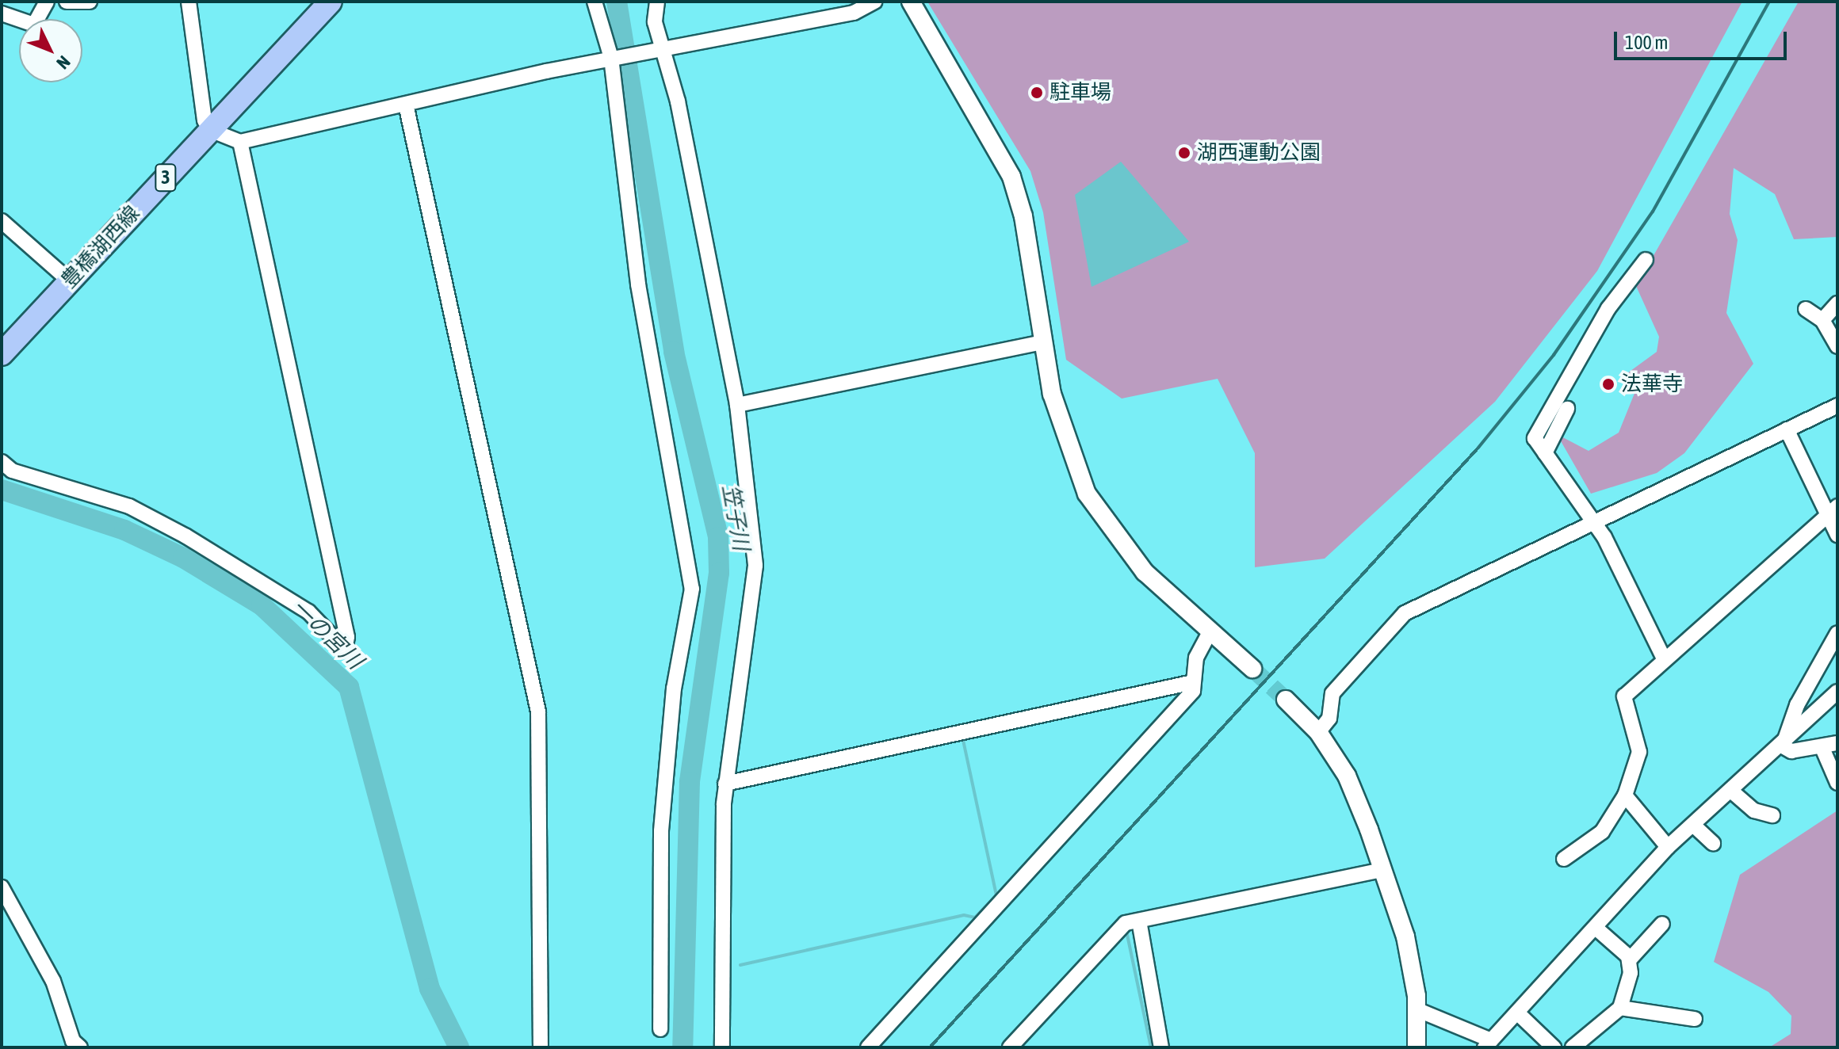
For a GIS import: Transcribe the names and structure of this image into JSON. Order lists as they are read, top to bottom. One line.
{"streets":{"main road":["3","豊橋湖西線"]},"water":["笠子川","一の宮川"],"places":["駐車場","湖西運動公園","法華寺"],"scale_bar":"100 m","north":"bottom right"}
